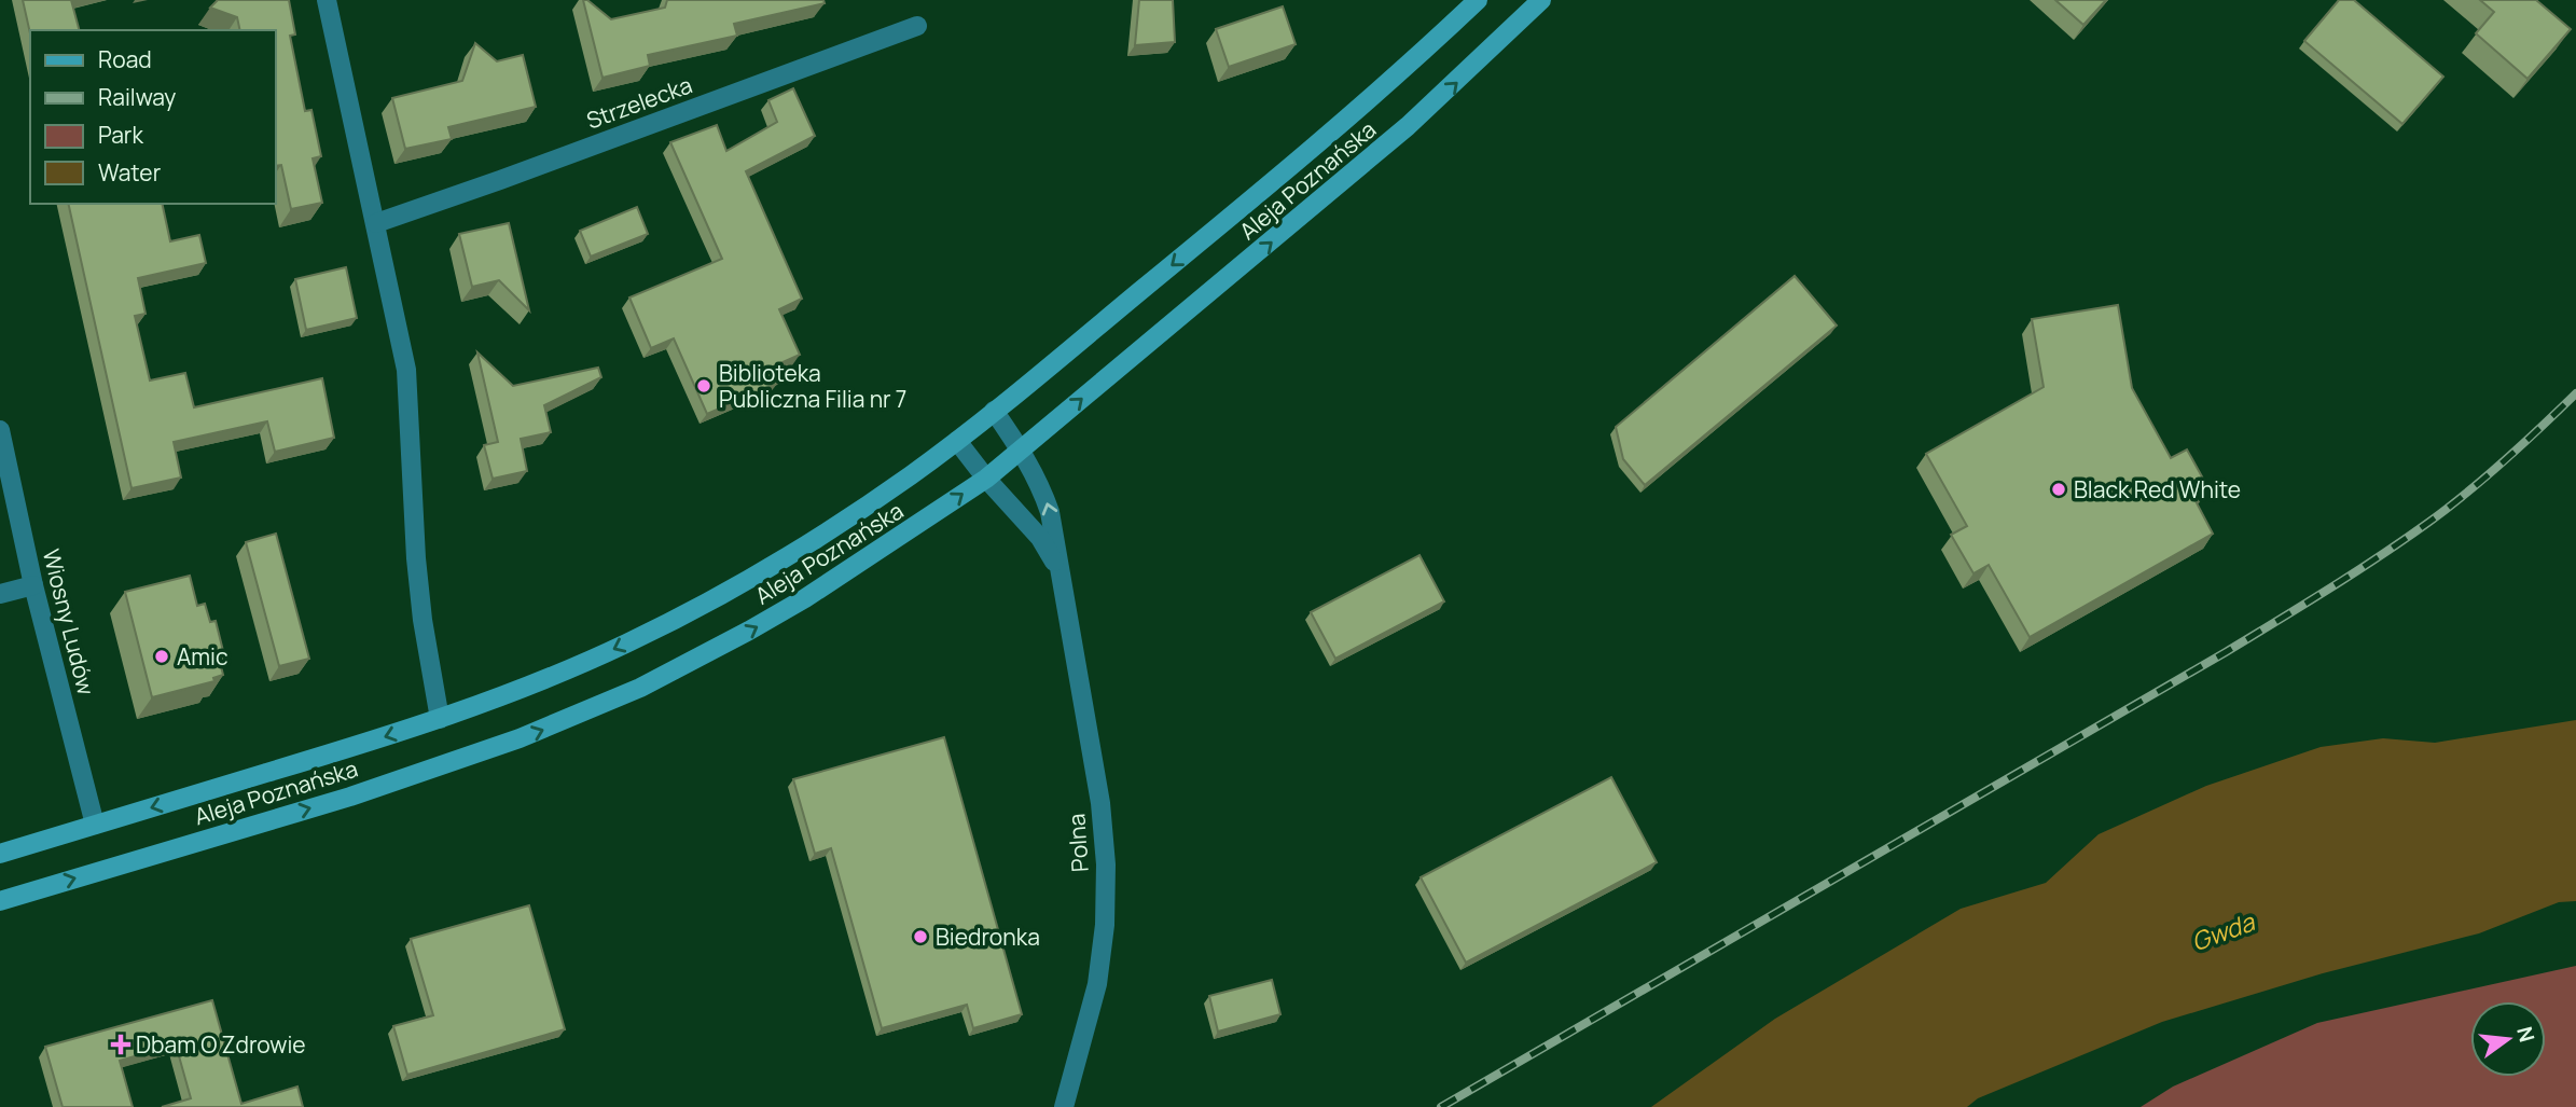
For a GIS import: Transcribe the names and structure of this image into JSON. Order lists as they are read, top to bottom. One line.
{"streets":{"main road":["Aleja Poznańska"],"street":["Strzelecka","Wiosny Ludów","Polna"]},"crossings":[["Aleja Poznańska","Wiosny Ludów"],["Aleja Poznańska","Polna"]],"water":["Gwda"],"places":{"other":["Biblioteka Publiczna Filia nr 7","Black Red White","Amic","Biedronka"],"health":["Dbam O Zdrowie"]},"legend":["Road","Railway","Park","Water"],"north":"right"}
